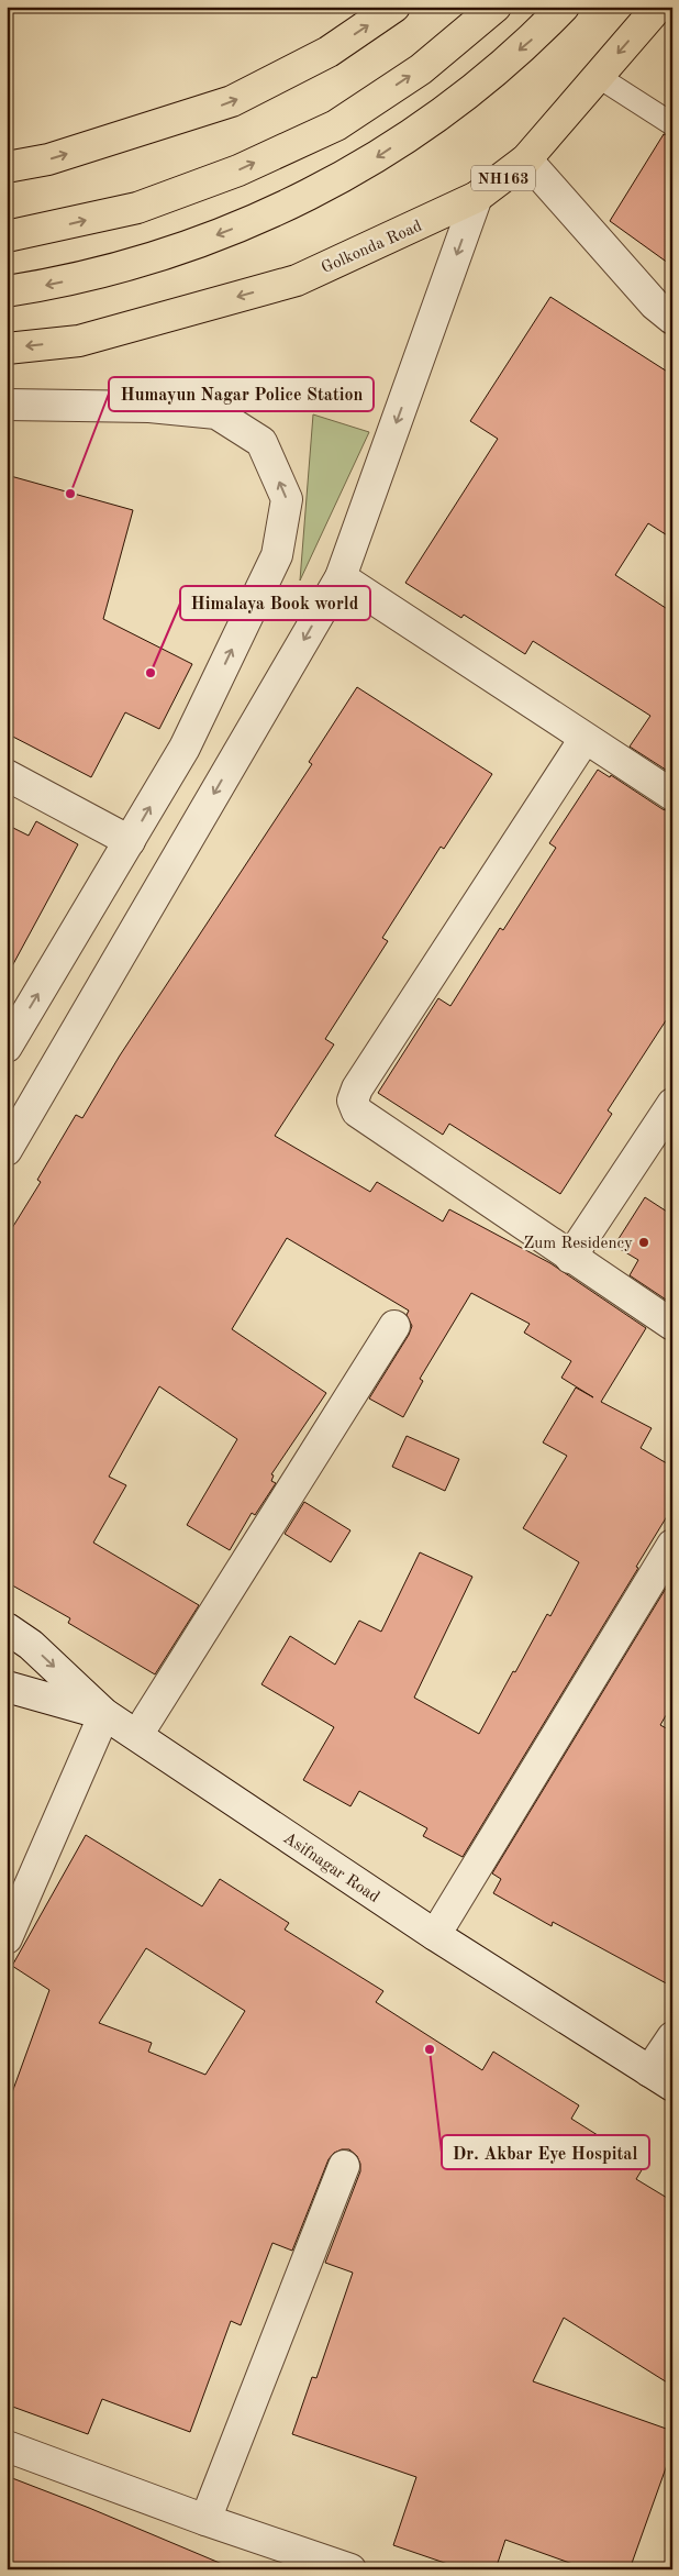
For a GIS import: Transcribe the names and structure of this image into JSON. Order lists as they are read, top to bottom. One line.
{"streets":{"highway":["NH163","Golkonda Road"],"street":["Asifnagar Road"]},"places":["Humayun Nagar Police Station","Himalaya Book world","Zum Residency","Dr. Akbar Eye Hospital"]}
